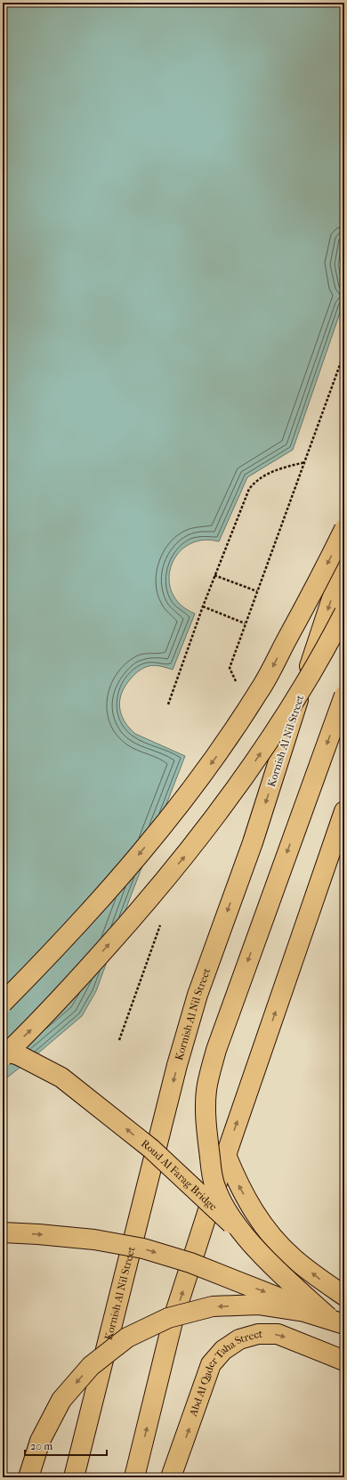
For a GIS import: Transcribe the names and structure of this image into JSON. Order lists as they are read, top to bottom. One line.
{"streets":{"main road":["Kornish Al Nil Street","Roud Al Farag Bridge","Abd Al Qader Taha Street"]},"scale_bar":"20 m"}
